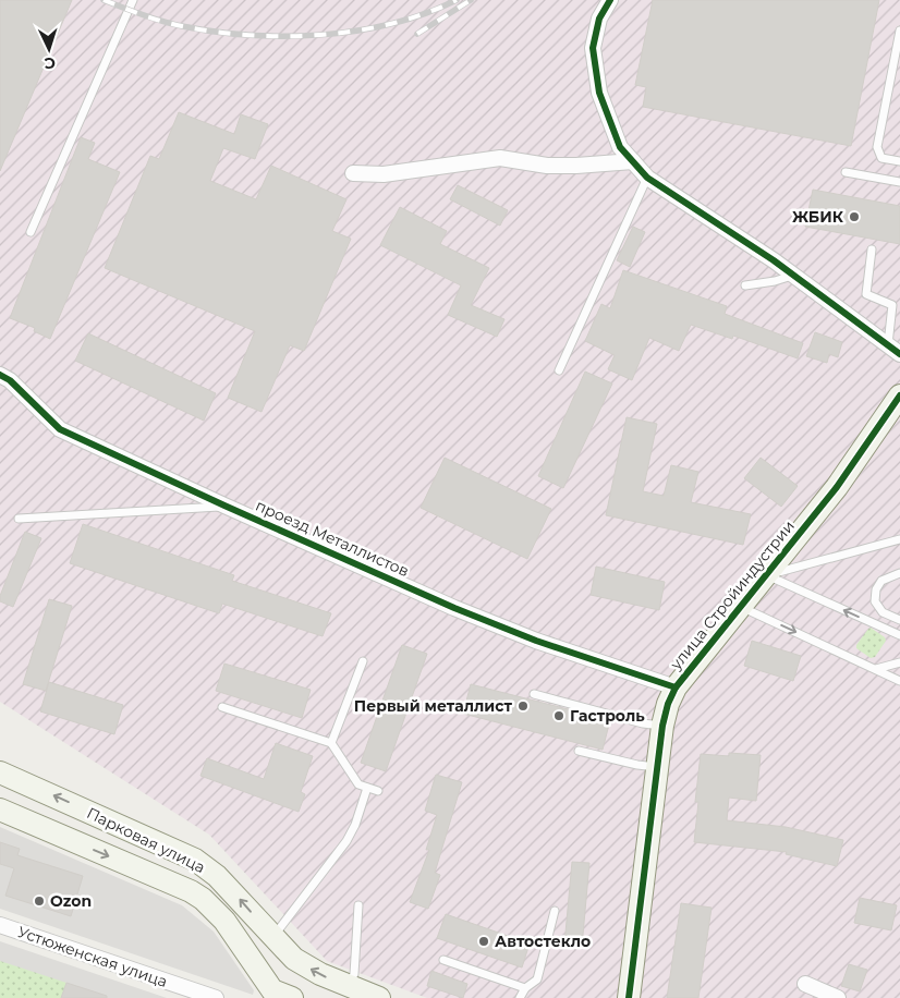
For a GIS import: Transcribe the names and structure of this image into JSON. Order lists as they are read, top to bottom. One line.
{"streets":{"main road":["улица Стройиндустрии","Парковая улица"],"street":["проезд Металлистов","Устюженская улица"]},"crossings":[["проезд Металлистов","улица Стройиндустрии"]],"places":["ЖБИК","Первый металлист","Гастроль","Ozon","Автостекло"],"north":"bottom"}
